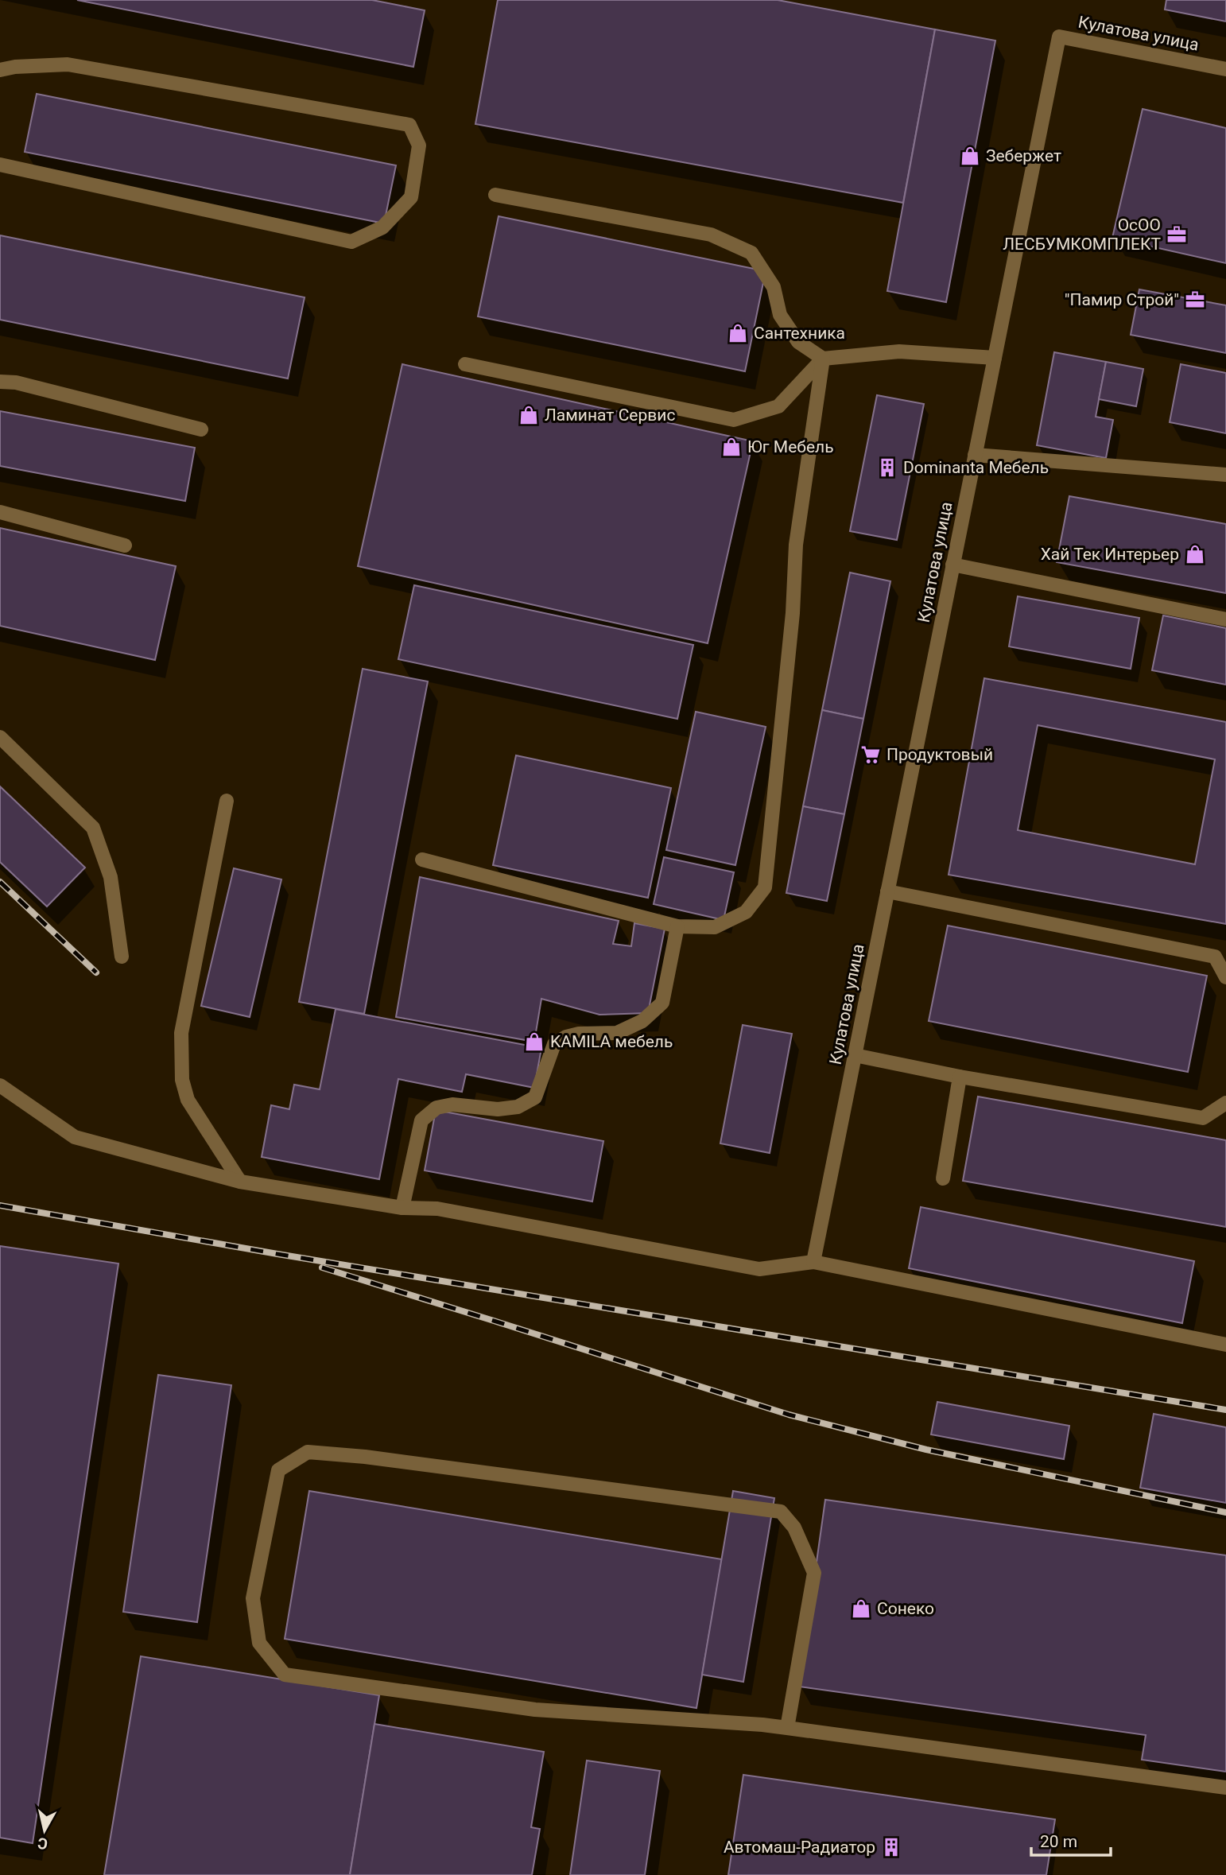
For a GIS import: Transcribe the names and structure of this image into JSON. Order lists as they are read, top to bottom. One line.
{"streets":{"street":["Кулатова улица"]},"places":{"shop":["Зебержет","Сантехника","Ламинат Сервис","Юг Мебель","Хай Тек Интерьер","KAMILA мебель","Сонеко"],"office":["ОсОО ЛЕСБУМКОМПЛЕКТ","\"Памир Строй\""],"building":["Dominanta Мебель","Автомаш-Радиатор"],"supermarket":["Продуктовый"]},"scale_bar":"20 m","north":"bottom"}
